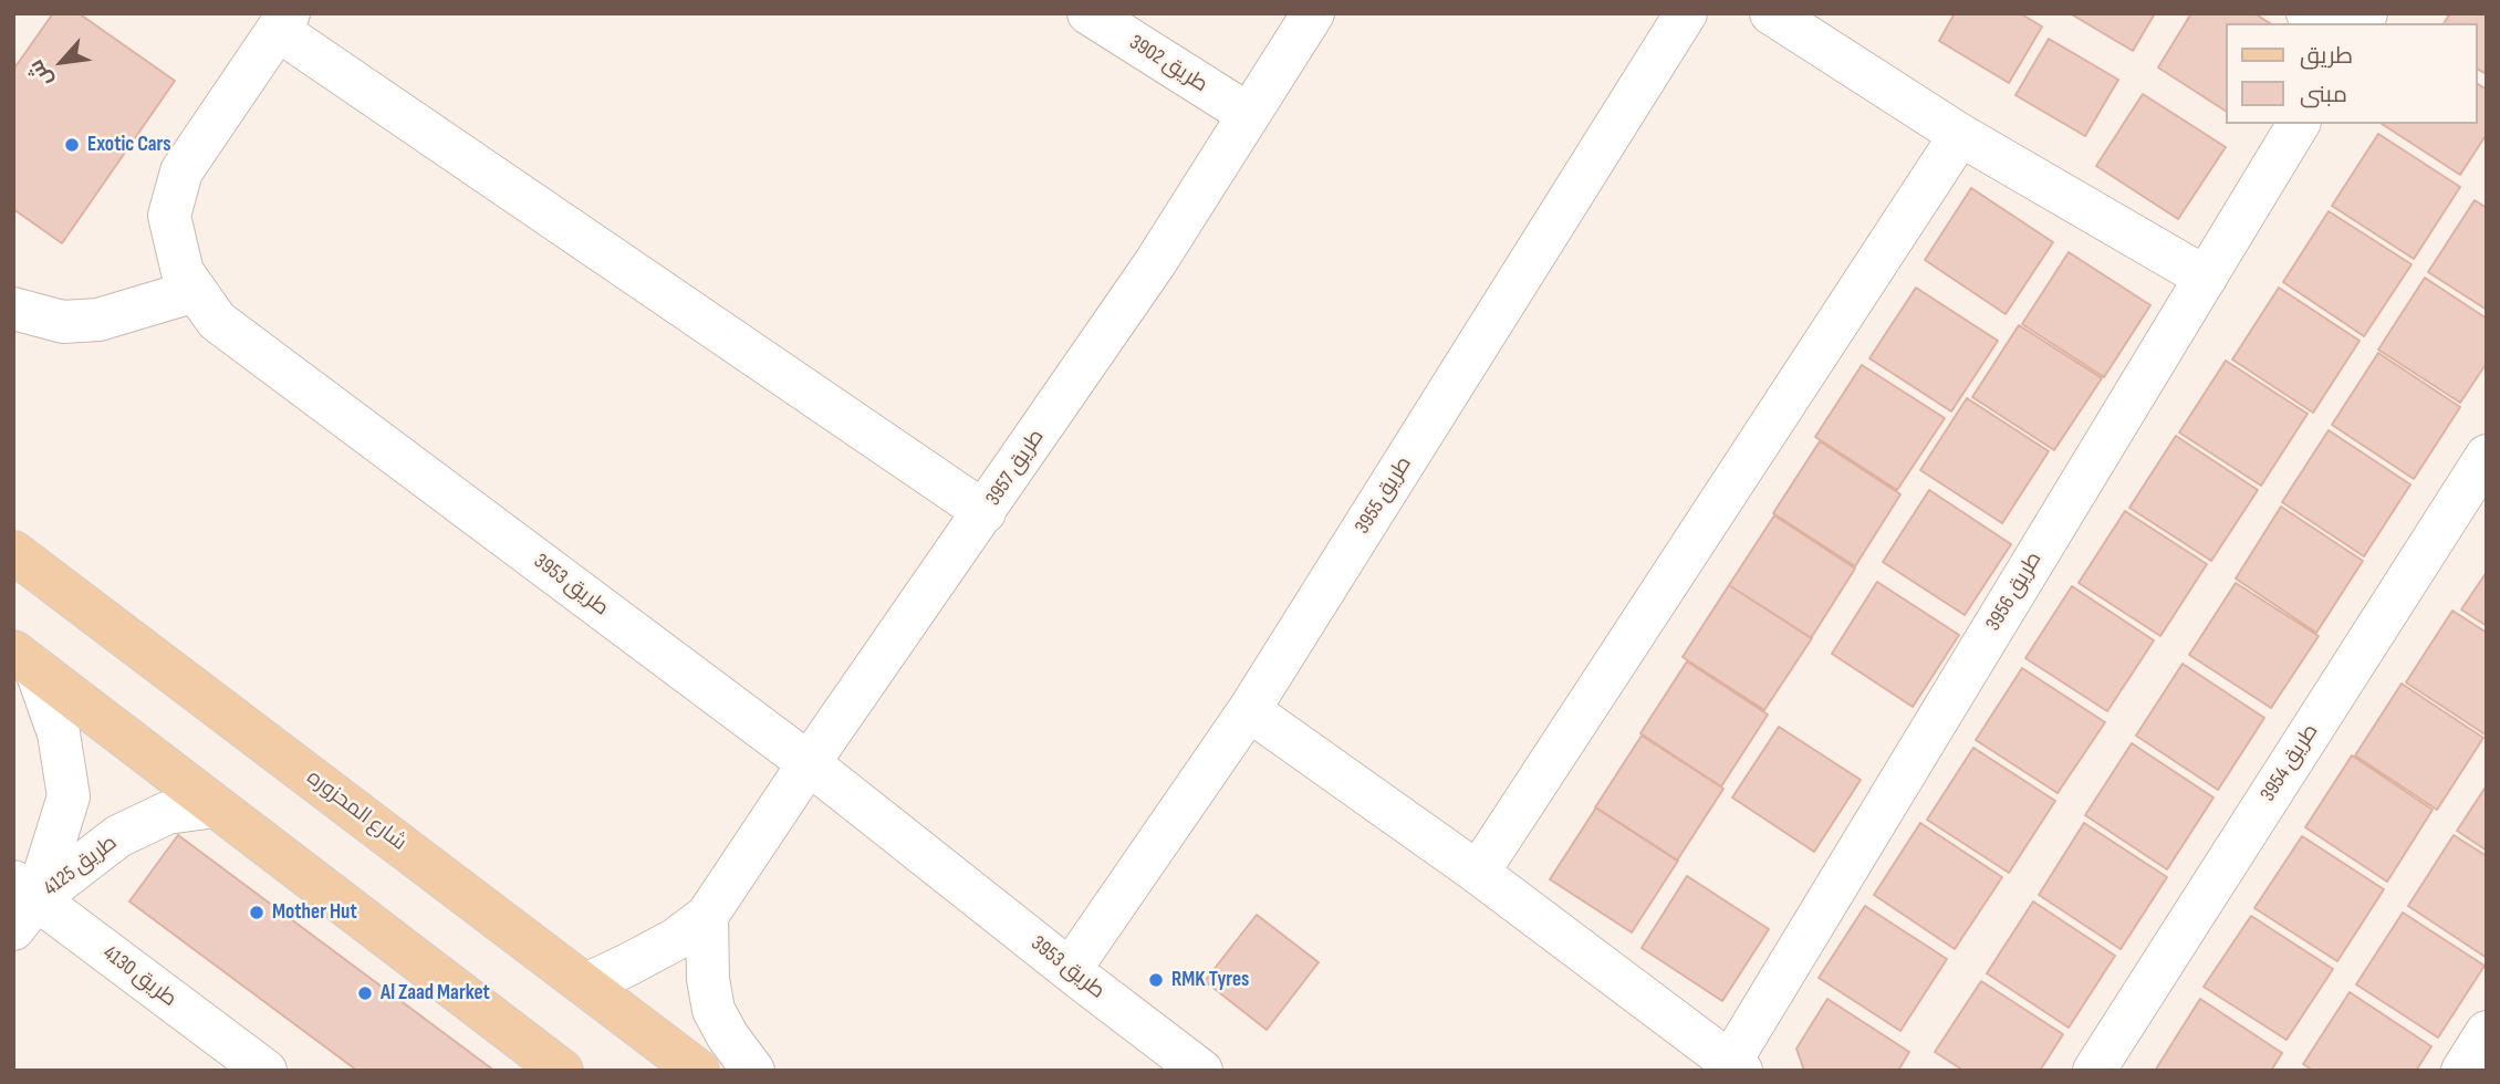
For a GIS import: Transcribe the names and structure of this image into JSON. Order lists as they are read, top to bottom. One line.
{"streets":{"main road":["شارع المحزوره"],"street":["طريق 3902","طريق 3957","طريق 3955","طريق 3953","طريق 3956","طريق 3954","طريق 4125","طريق 4130"]},"crossings":[["طريق 3902","طريق 3957"],["طريق 3957","طريق 3953"],["طريق 3957","شارع المحزوره"],["طريق 3955","طريق 3953"],["طريق 4125","طريق 4130"]],"places":["Exotic Cars","Mother Hut","RMK Tyres","Al Zaad Market"],"legend":["طريق","مبنى"],"north":"bottom left"}
